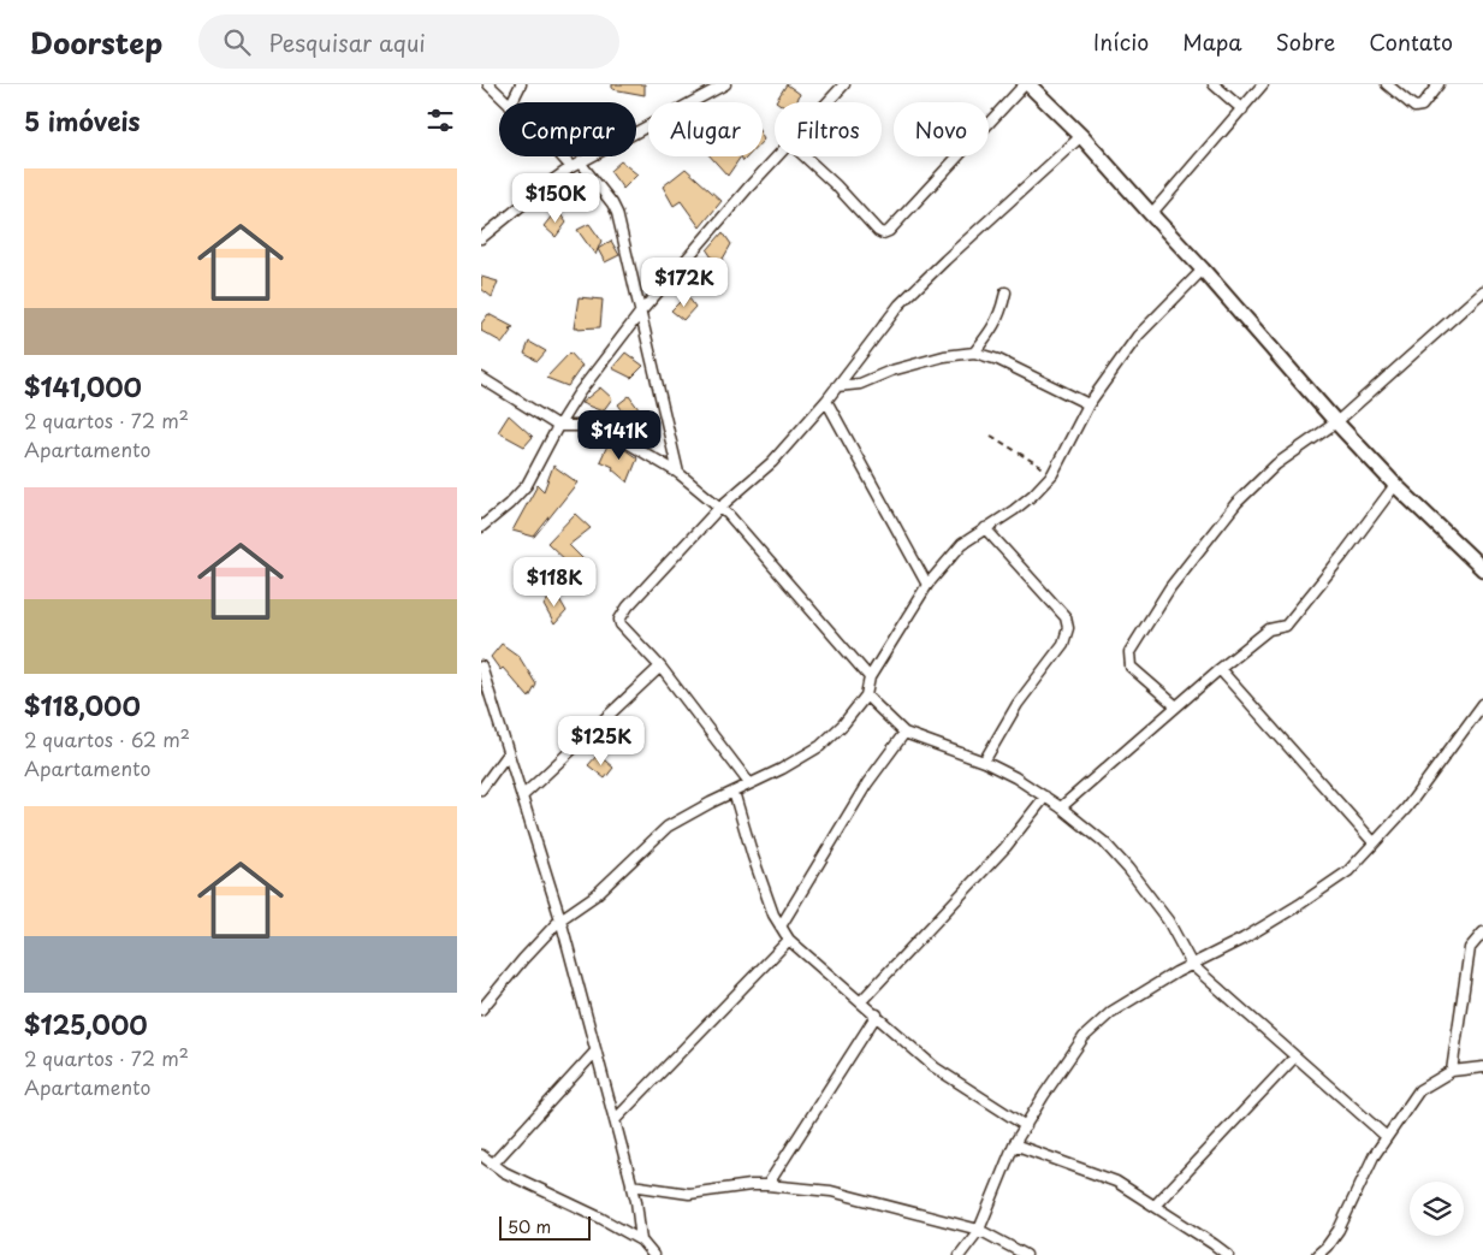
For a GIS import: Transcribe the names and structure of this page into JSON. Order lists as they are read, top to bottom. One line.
{"scale_bar":"50 m","page":{"header":"Doorstep","search":"Pesquisar aqui","nav":["Início","Mapa","Sobre","Contato"],"heading":"5 imóveis","chip":["Comprar","Alugar","Filtros","Novo"],"list":[{"name":"$141,000","note":"2 quartos · 72 m² · Apartamento"},{"name":"$118,000","note":"2 quartos · 62 m² · Apartamento"},{"name":"$125,000","note":"2 quartos · 72 m² · Apartamento"}],"price":["$150K","$172K","$141K","$118K","$125K"],"scale":"50 m"}}
